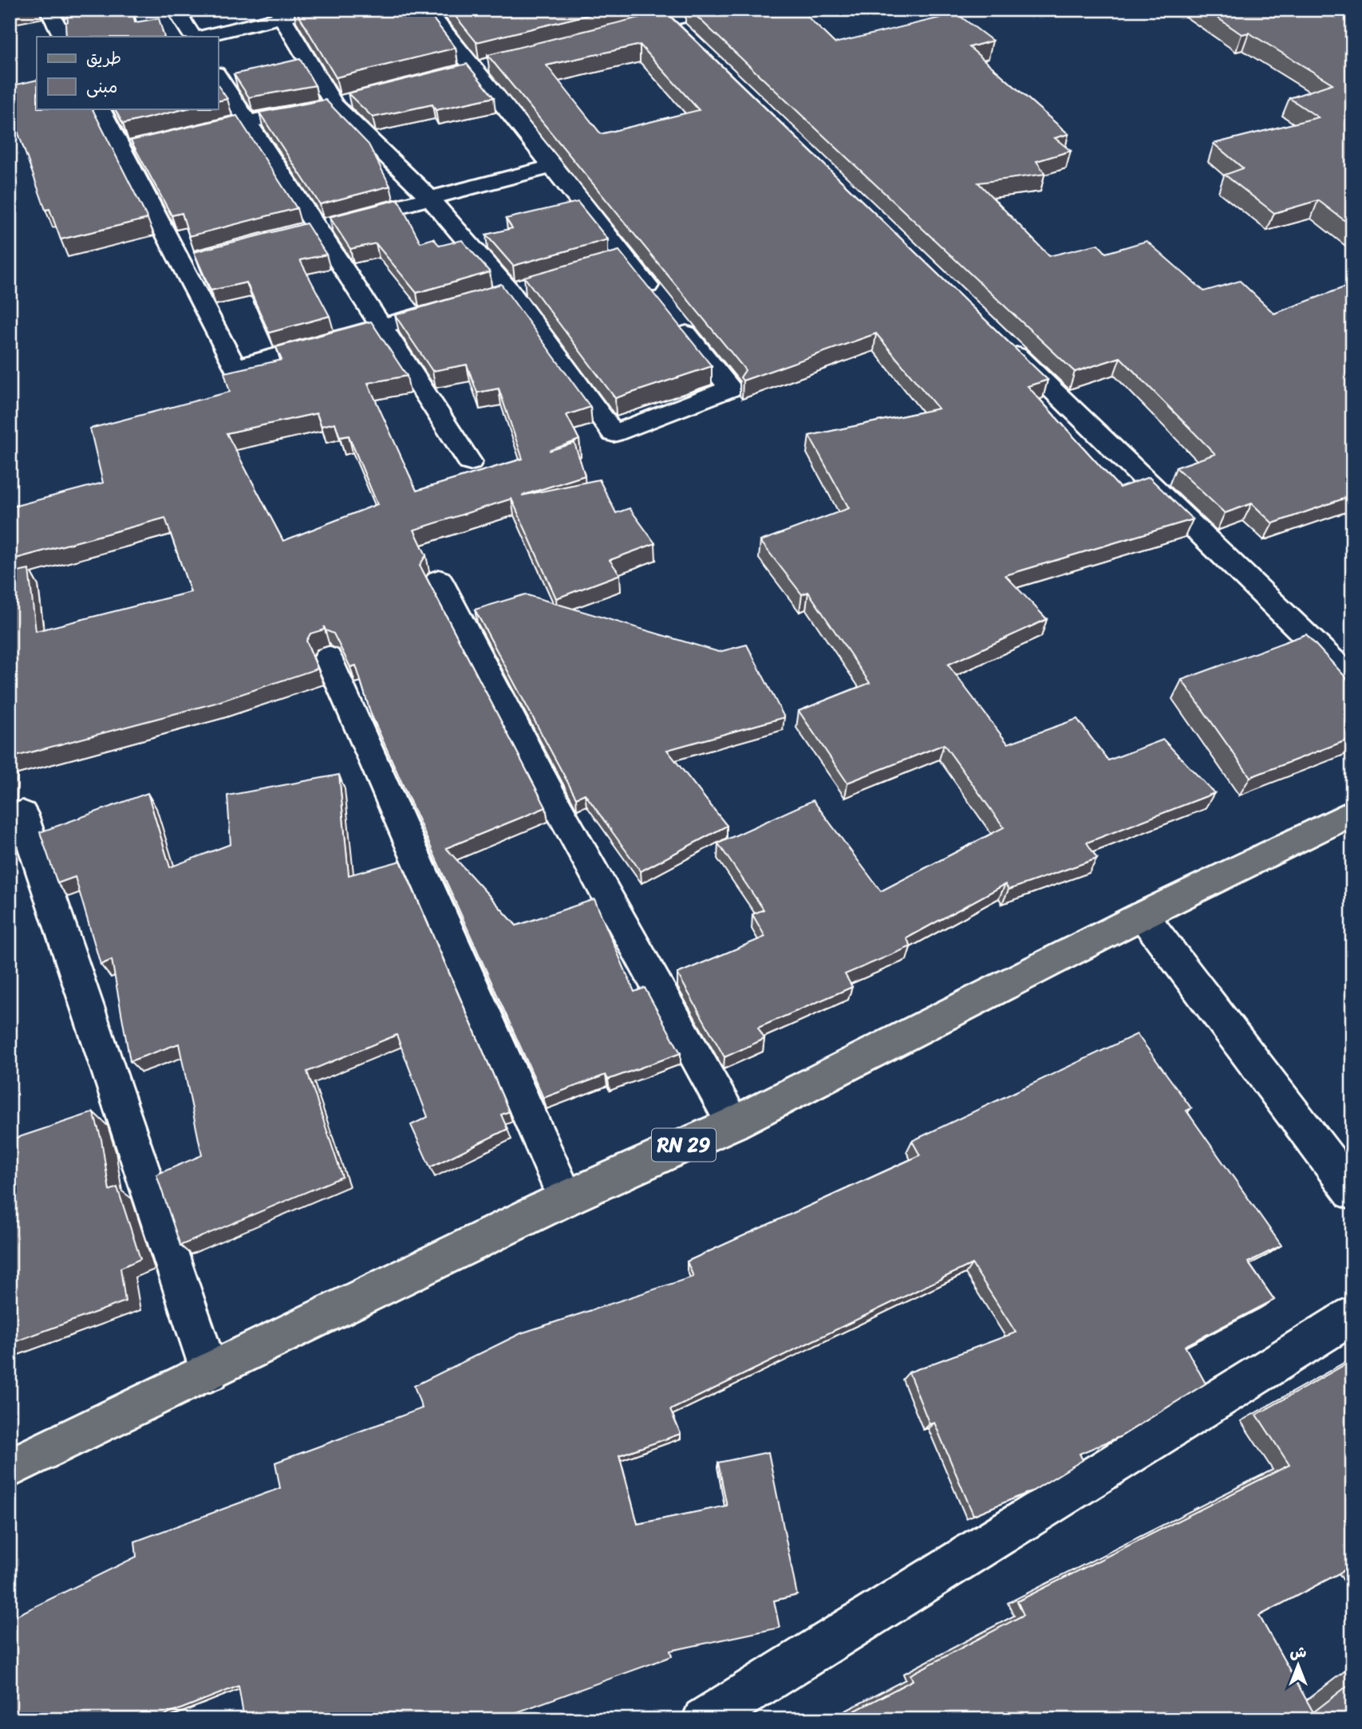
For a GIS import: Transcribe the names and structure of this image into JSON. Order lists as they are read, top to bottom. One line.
{"streets":{"main road":["RN 29"]},"legend":["طريق","مبنى"],"north":"top"}
